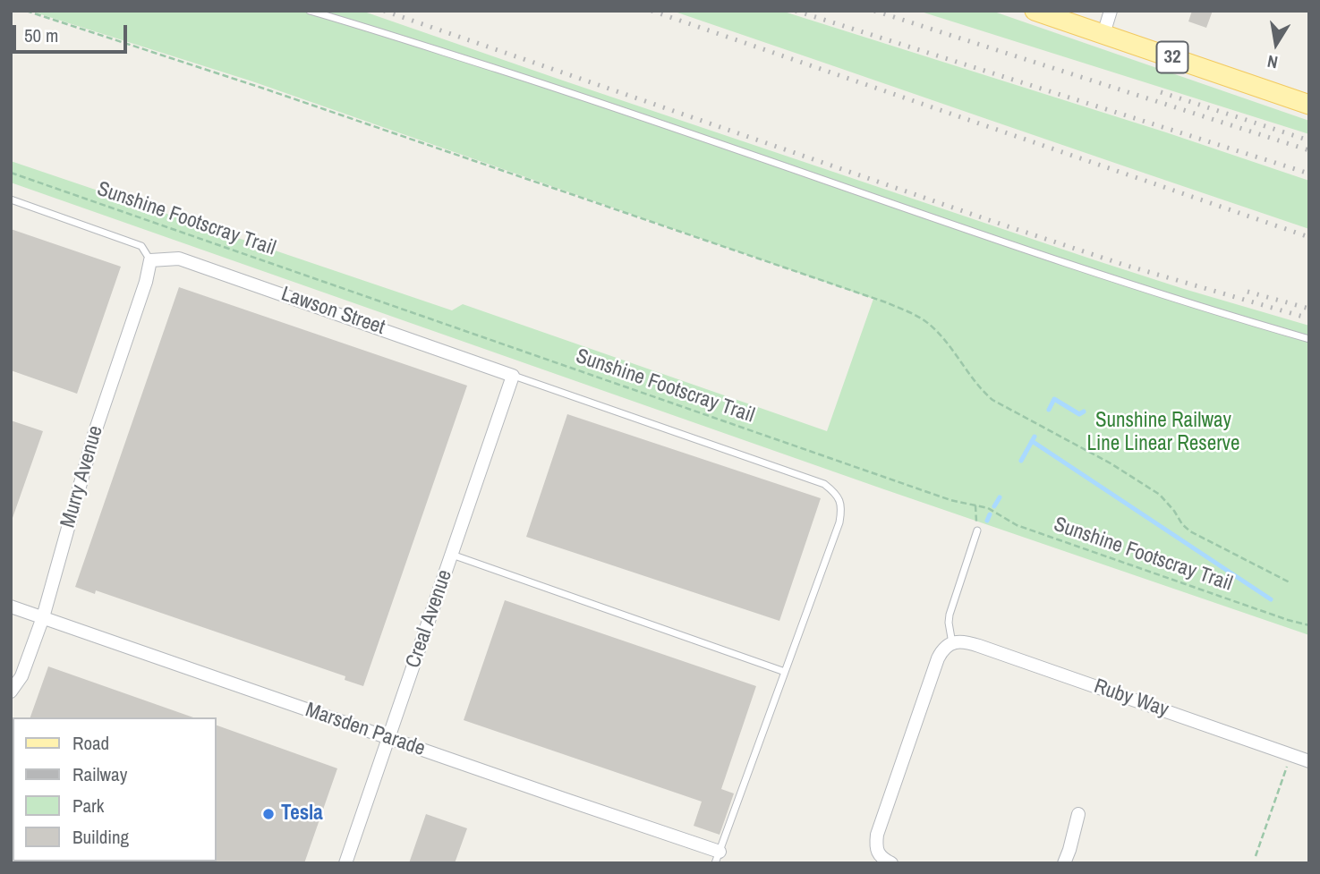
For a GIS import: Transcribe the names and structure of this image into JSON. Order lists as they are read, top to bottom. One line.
{"streets":{"main road":["32"],"street":["Lawson Street","Murry Avenue","Creal Avenue","Ruby Way","Marsden Parade"],"path":["Sunshine Footscray Trail"]},"crossings":[["Lawson Street","Murry Avenue"],["Lawson Street","Creal Avenue"],["Murry Avenue","Marsden Parade"],["Creal Avenue","Marsden Parade"]],"parks":["Sunshine Railway Line Linear Reserve"],"places":["Tesla"],"legend":["Road","Railway","Park","Building"],"scale_bar":"50 m","north":"bottom"}
